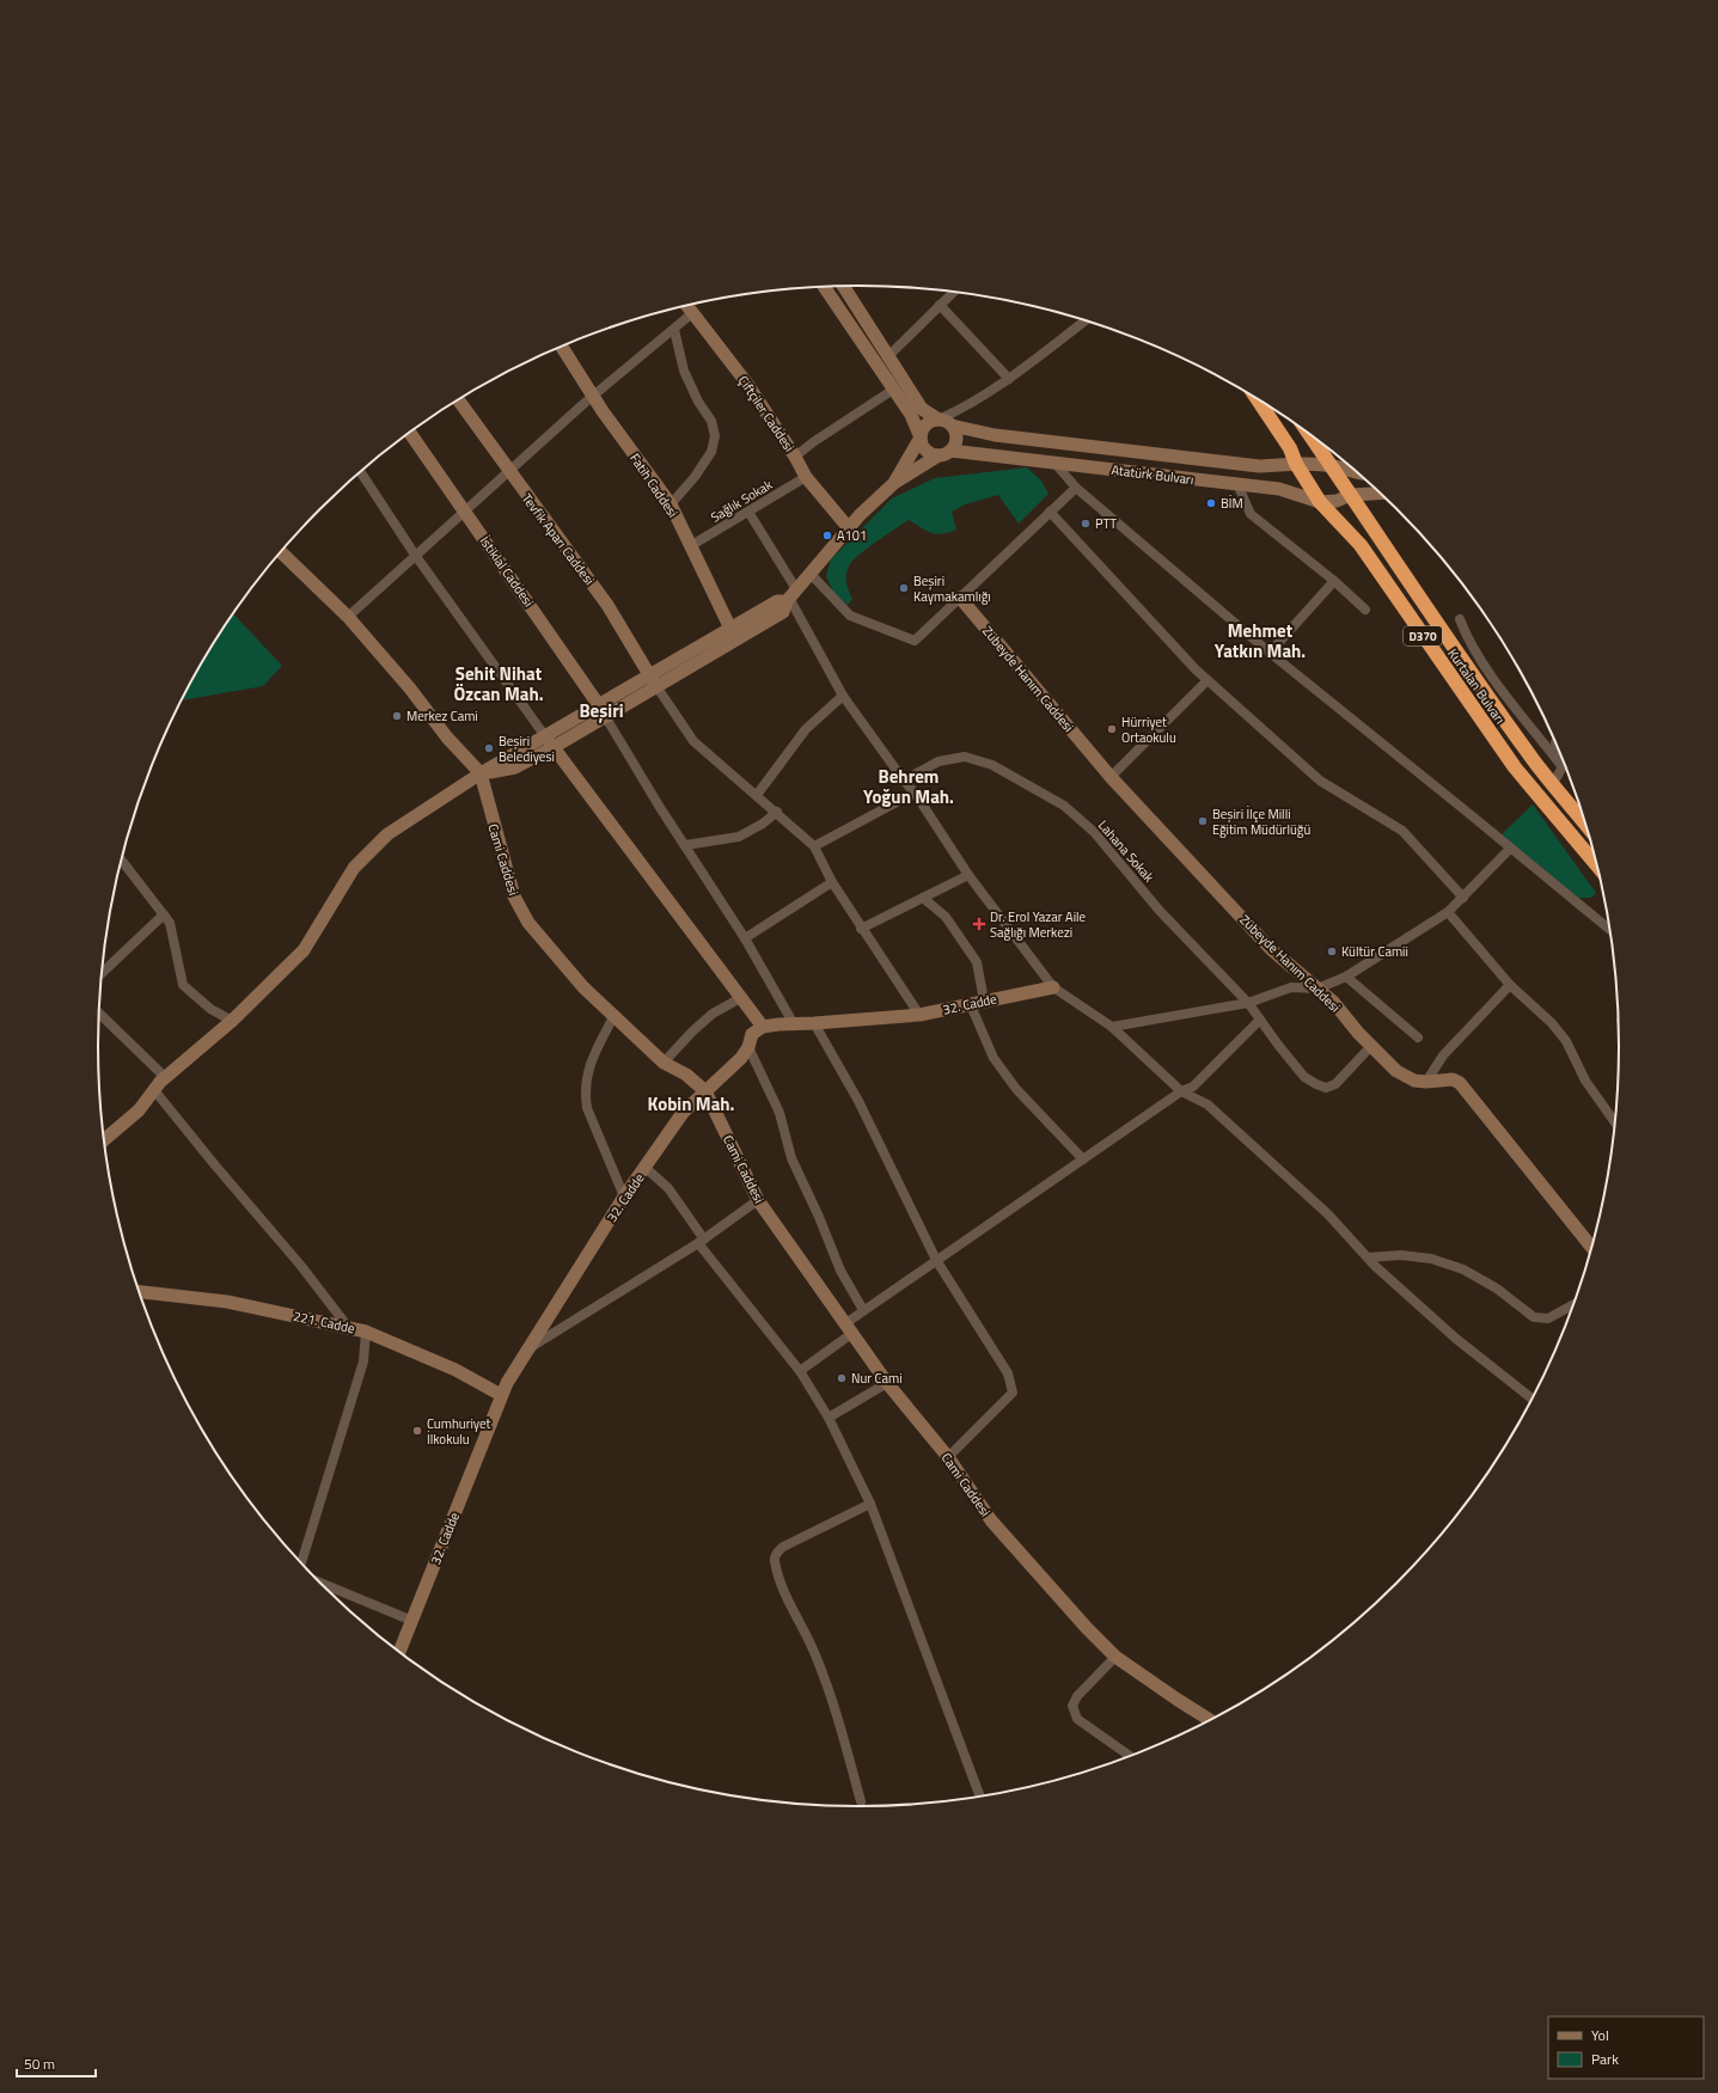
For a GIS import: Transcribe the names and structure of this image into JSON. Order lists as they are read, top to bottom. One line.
{"streets":{"highway":["D370","Kurtalan Bulvarı"],"street":["Çiftçiler Caddesi","Atatürk Bulvarı","Fatih Caddesi","Sağlık Sokak","Tevfik Aparı Caddesi","İstiklal Caddesi","Zübeyde Hanım Caddesi","Lahana Sokak","Cami Caddesi","32. Cadde","221. Cadde"]},"crossings":[["Çiftçiler Caddesi","Sağlık Sokak"],["Atatürk Bulvarı","Kurtalan Bulvarı"],["Fatih Caddesi","Sağlık Sokak"],["Zübeyde Hanım Caddesi","Lahana Sokak"],["Cami Caddesi","32. Cadde"],["32. Cadde","221. Cadde"]],"districts":["Mehmet Yatkın Mah.","Şehit Nihat Özcan Mah.","Beşiri","Behrem Yoğun Mah.","Kobin Mah."],"places":{"other":["BİM","PTT","A101","Beşiri Kaymakamlığı","Merkez Cami","Hürriyet Ortaokulu","Beşiri Belediyesi","Beşiri İlçe Milli Eğitim Müdürlüğü","Kültür Camii","Nur Cami","Cumhuriyet İlkokulu"],"health":["Dr. Erol Yazar Aile Sağlığı Merkezi"]},"legend":["Yol","Park"],"scale_bar":"50 m"}
